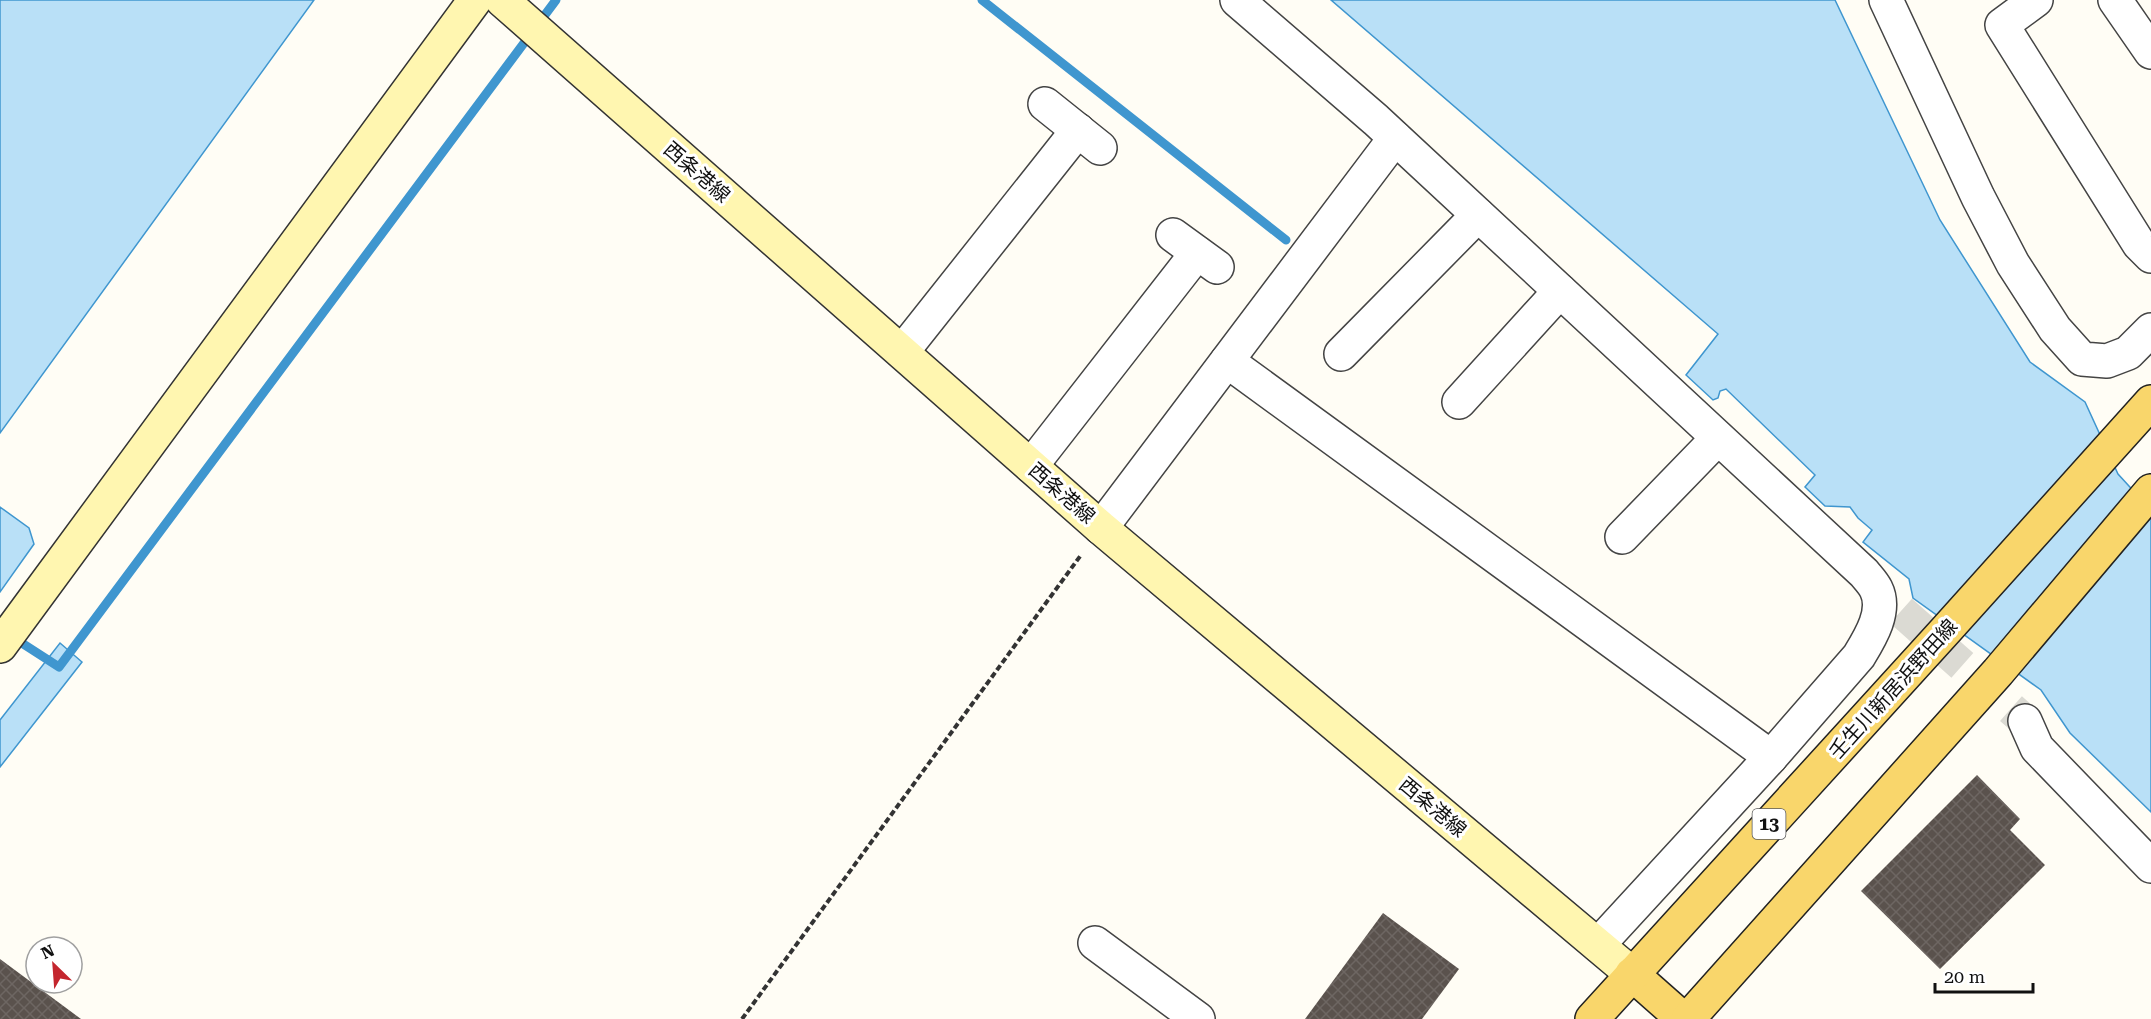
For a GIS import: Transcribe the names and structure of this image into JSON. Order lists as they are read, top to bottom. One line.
{"streets":{"main road":["西条港線","壬生川新居浜野田線","13"]},"crossings":[["西条港線","壬生川新居浜野田線"]],"scale_bar":"20 m","north":"top left"}
